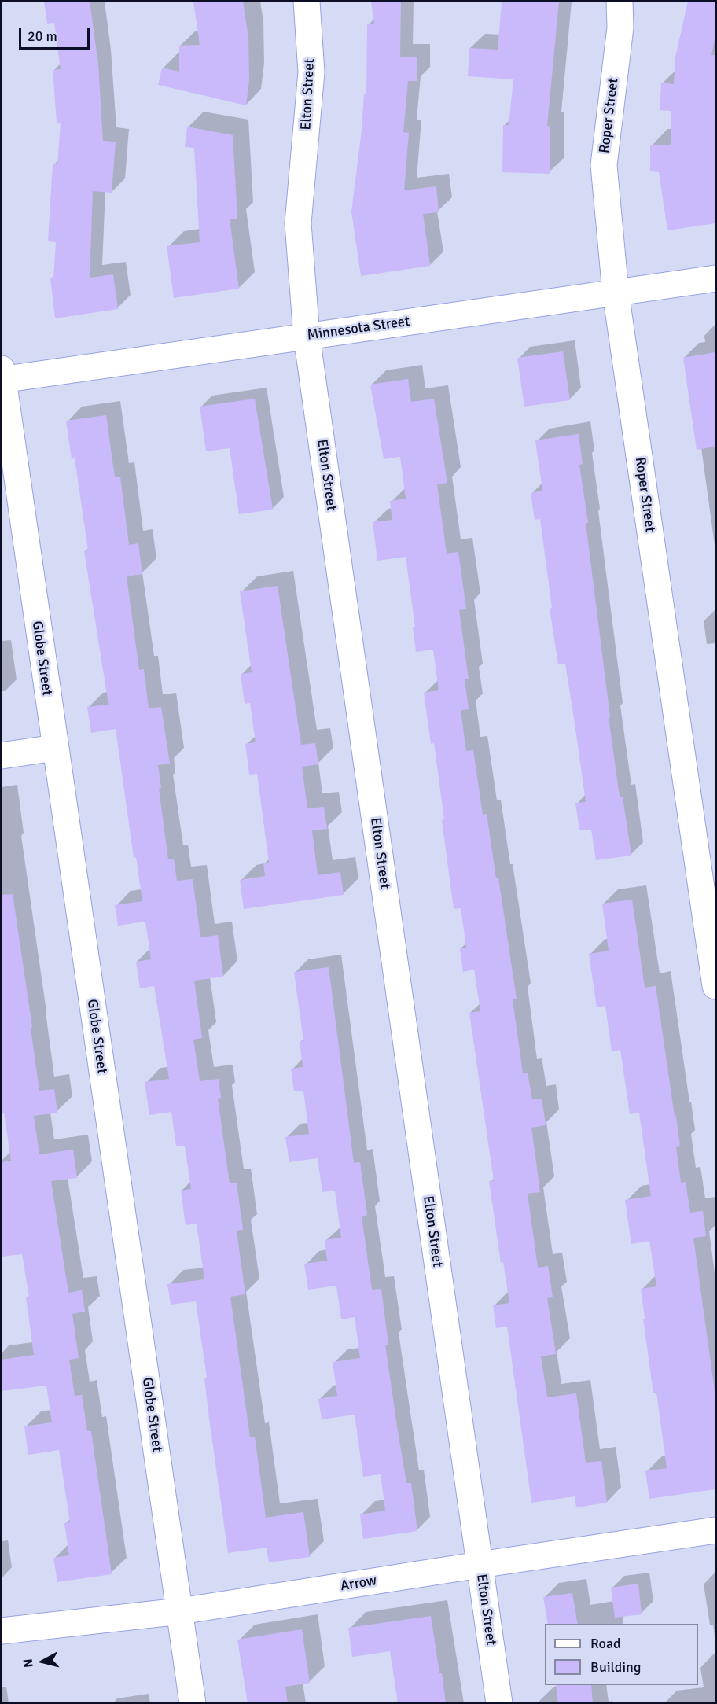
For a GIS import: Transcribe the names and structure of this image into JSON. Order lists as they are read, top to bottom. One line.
{"streets":{"street":["Elton Street","Roper Street","Minnesota Street","Globe Street","Arrow"]},"crossings":[["Elton Street","Minnesota Street"],["Elton Street","Arrow"],["Roper Street","Minnesota Street"],["Minnesota Street","Globe Street"],["Globe Street","Arrow"]],"legend":["Road","Building"],"scale_bar":"20 m","north":"left"}
